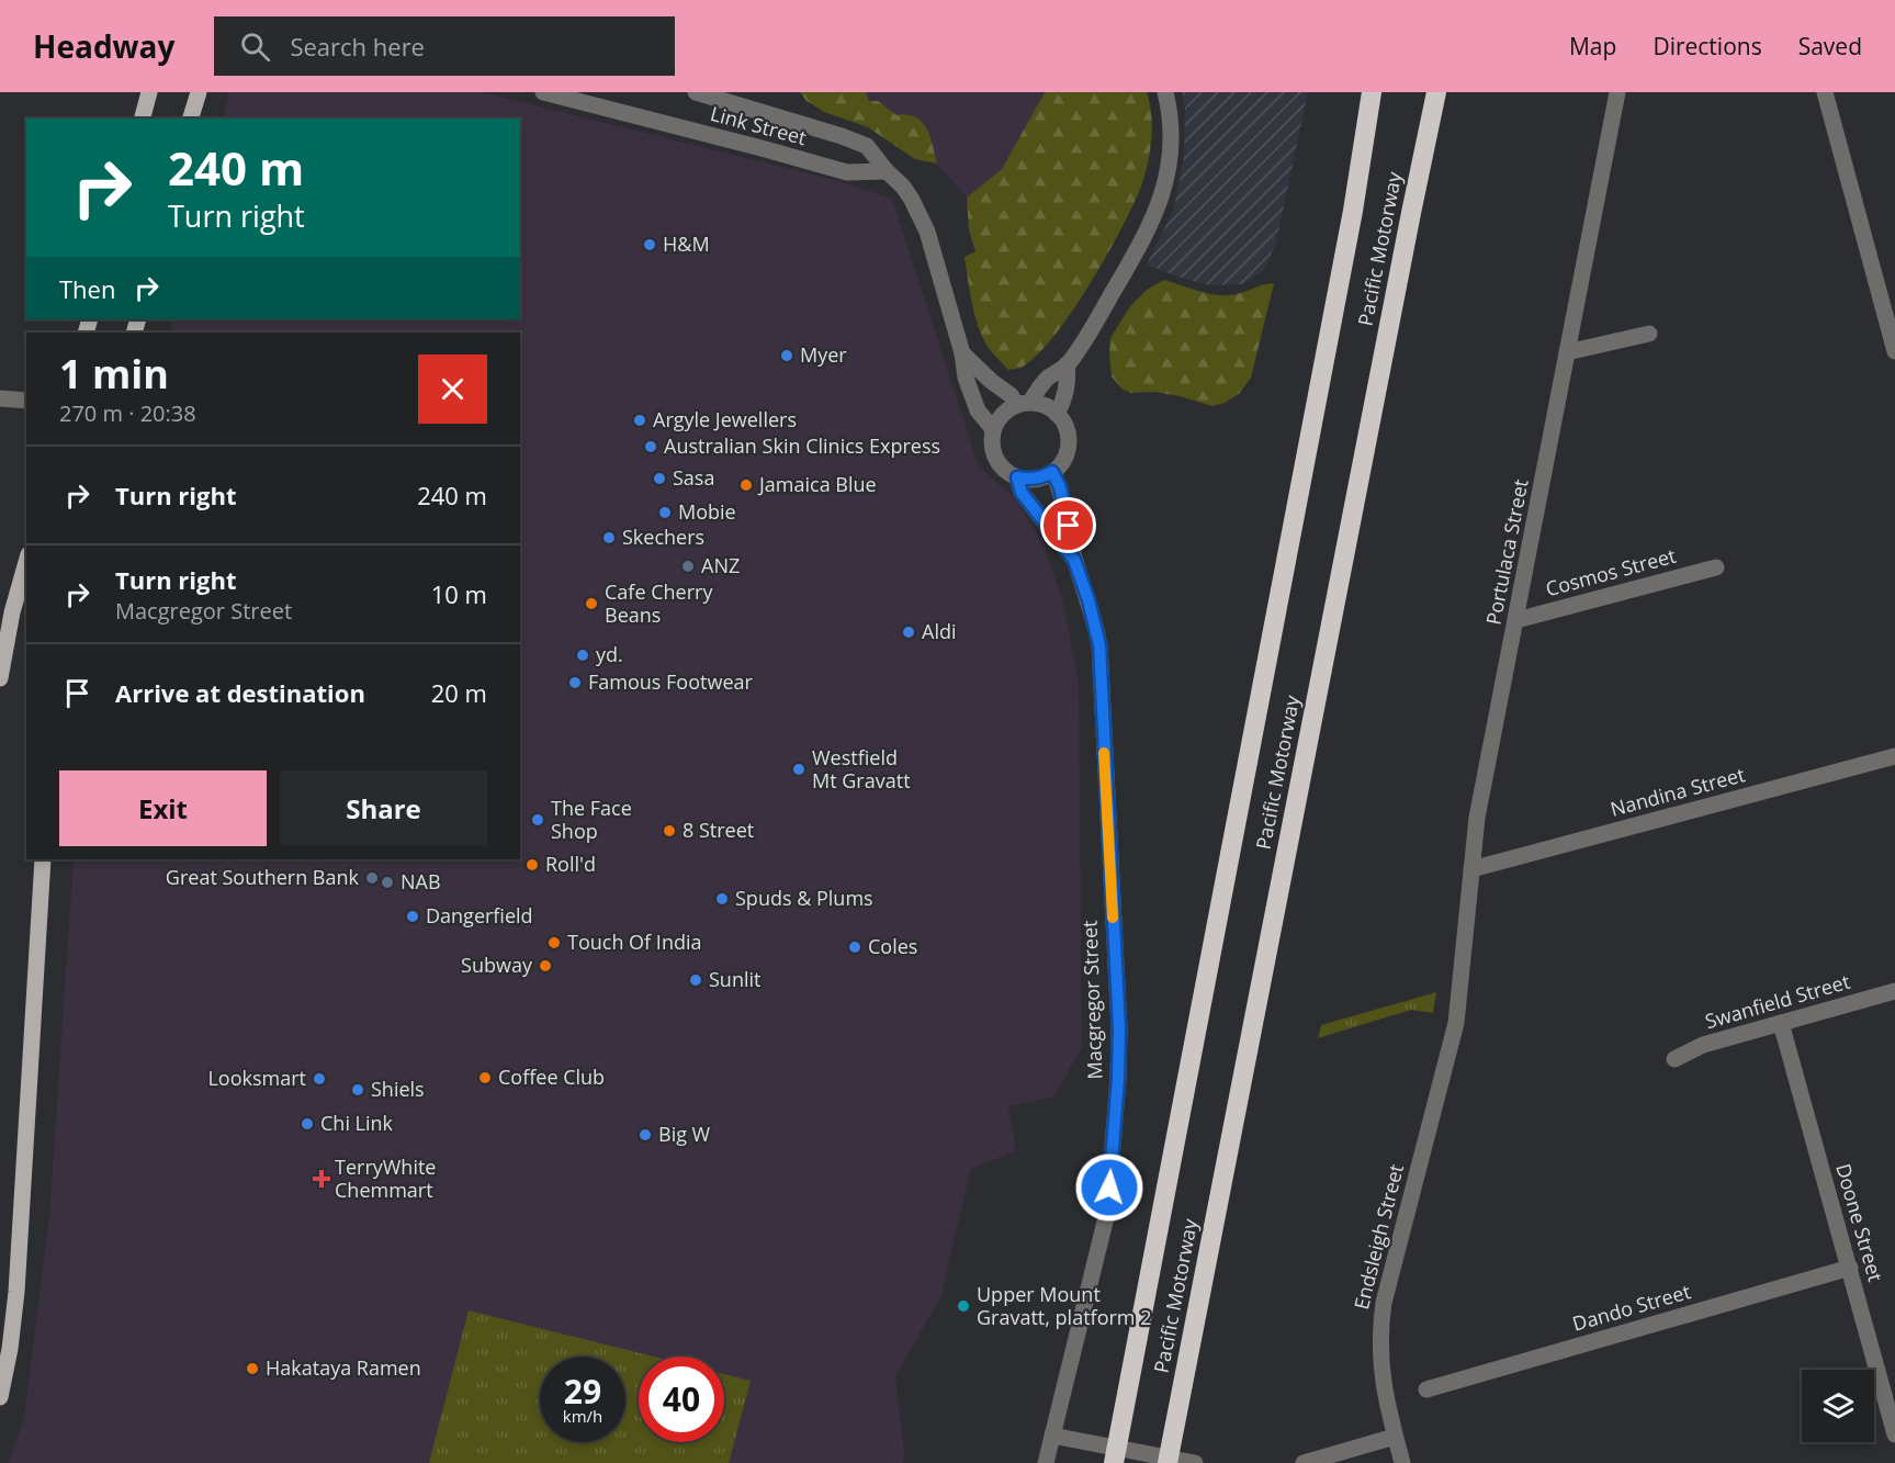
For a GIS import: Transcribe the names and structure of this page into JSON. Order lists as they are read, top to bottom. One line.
{"streets":{"highway":["Pacific Motorway"],"street":["Link Street","Portulaca Street","Cosmos Street","Nandina Street","Macgregor Street","Swanfield Street","Doone Street","Endsleigh Street","Dando Street"]},"crossings":[["Link Street","Macgregor Street"],["Portulaca Street","Cosmos Street"],["Portulaca Street","Nandina Street"],["Portulaca Street","Endsleigh Street"],["Swanfield Street","Doone Street"],["Doone Street","Dando Street"]],"places":{"other":["H&M","Myer","Argyle Jewellers","Australian Skin Clinics Express","Sasa","Jamaica Blue","Mobie","Skechers","ANZ","Cafe Cherry Beans","Aldi","yd.","Famous Footwear","Westfield Mt Gravatt","The Face Shop","8 Street","Roll'd","Great Southern Bank","NAB","Spuds & Plums","Dangerfield","Touch Of India","Coles","Subway","Sunlit","Coffee Club","Looksmart","Shiels","Chi Link","Big W","Upper Mount Gravatt, platform 2","Hakataya Ramen"],"health":["TerryWhite Chemmart"]},"page":{"header":"Headway","search":"Search here","nav":["Map","Directions","Saved"],"turn":["240 m","Turn right"],"then":"Then","heading":["1 min","270 m · 20:38"],"list":[{"name":"Turn right","value":"240 m"},{"name":"Turn right","note":"Macgregor Street","value":"10 m"},{"name":"Arrive at destination","value":"20 m"}],"buttons":["Exit","Share"],"speed":"29 km/h","limit":"40"}}
